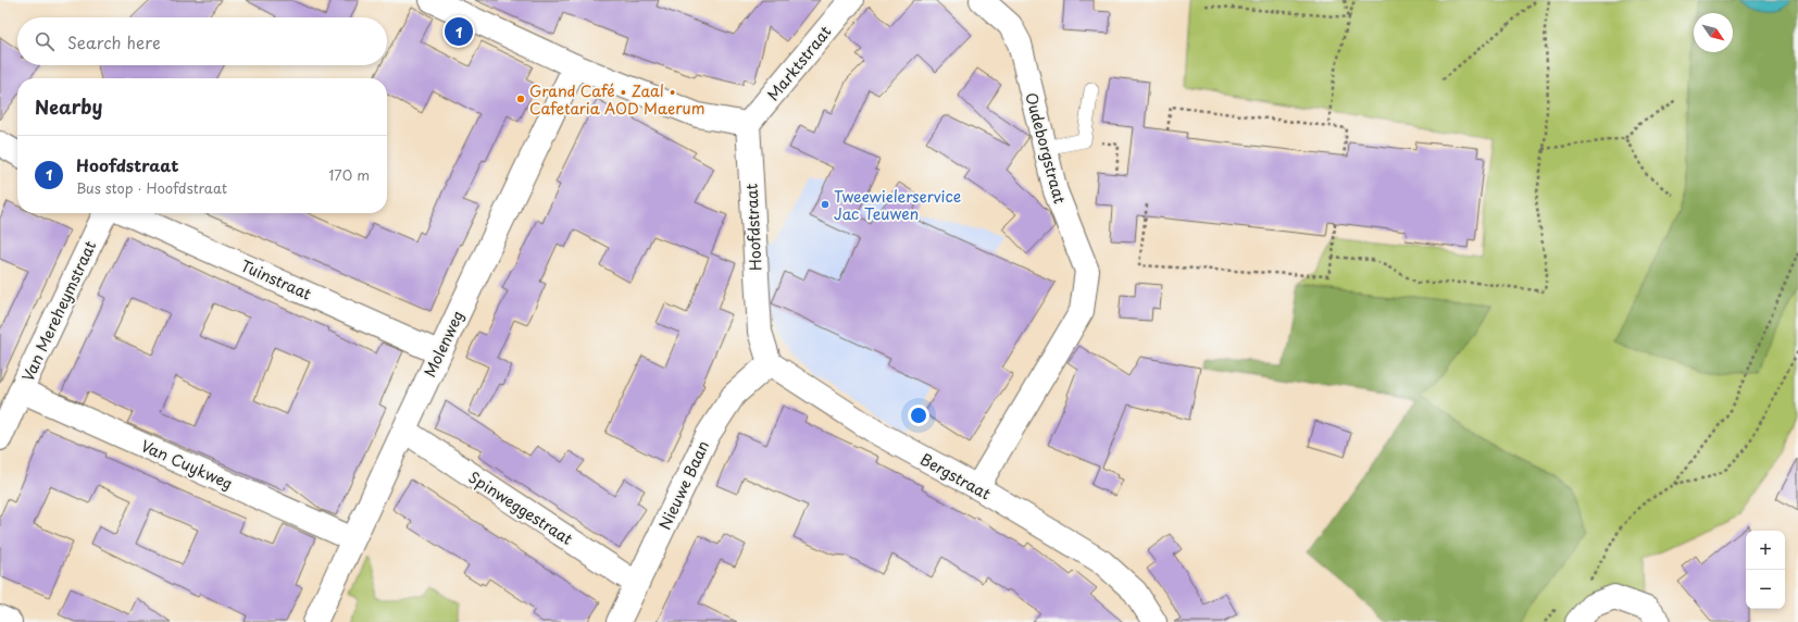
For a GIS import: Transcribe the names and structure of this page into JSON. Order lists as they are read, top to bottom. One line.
{"streets":{"street":["Marktstraat","Oudeborgstraat","Hoofdstraat","Tuinstraat","Van Mereheymstraat","Molenweg","Van Cuykweg","Bergstraat","Nieuwe Baan","Spinweggestraat"]},"crossings":[["Marktstraat","Hoofdstraat"],["Oudeborgstraat","Bergstraat"],["Hoofdstraat","Bergstraat"],["Hoofdstraat","Nieuwe Baan"],["Tuinstraat","Molenweg"],["Van Mereheymstraat","Van Cuykweg"],["Molenweg","Van Cuykweg"],["Molenweg","Spinweggestraat"],["Bergstraat","Nieuwe Baan"],["Nieuwe Baan","Spinweggestraat"]],"places":["Grand Café • Zaal • Cafetaria AOD Maerum","Tweewielerservice Jac Teuwen"],"north":"bottom right","page":{"pins":"1","search":"Search here","heading":"Nearby","list":[{"mark":"1","name":"Hoofdstraat","note":"Bus stop · Hoofdstraat","value":"170 m"}],"map_buttons":["+","−"]}}
